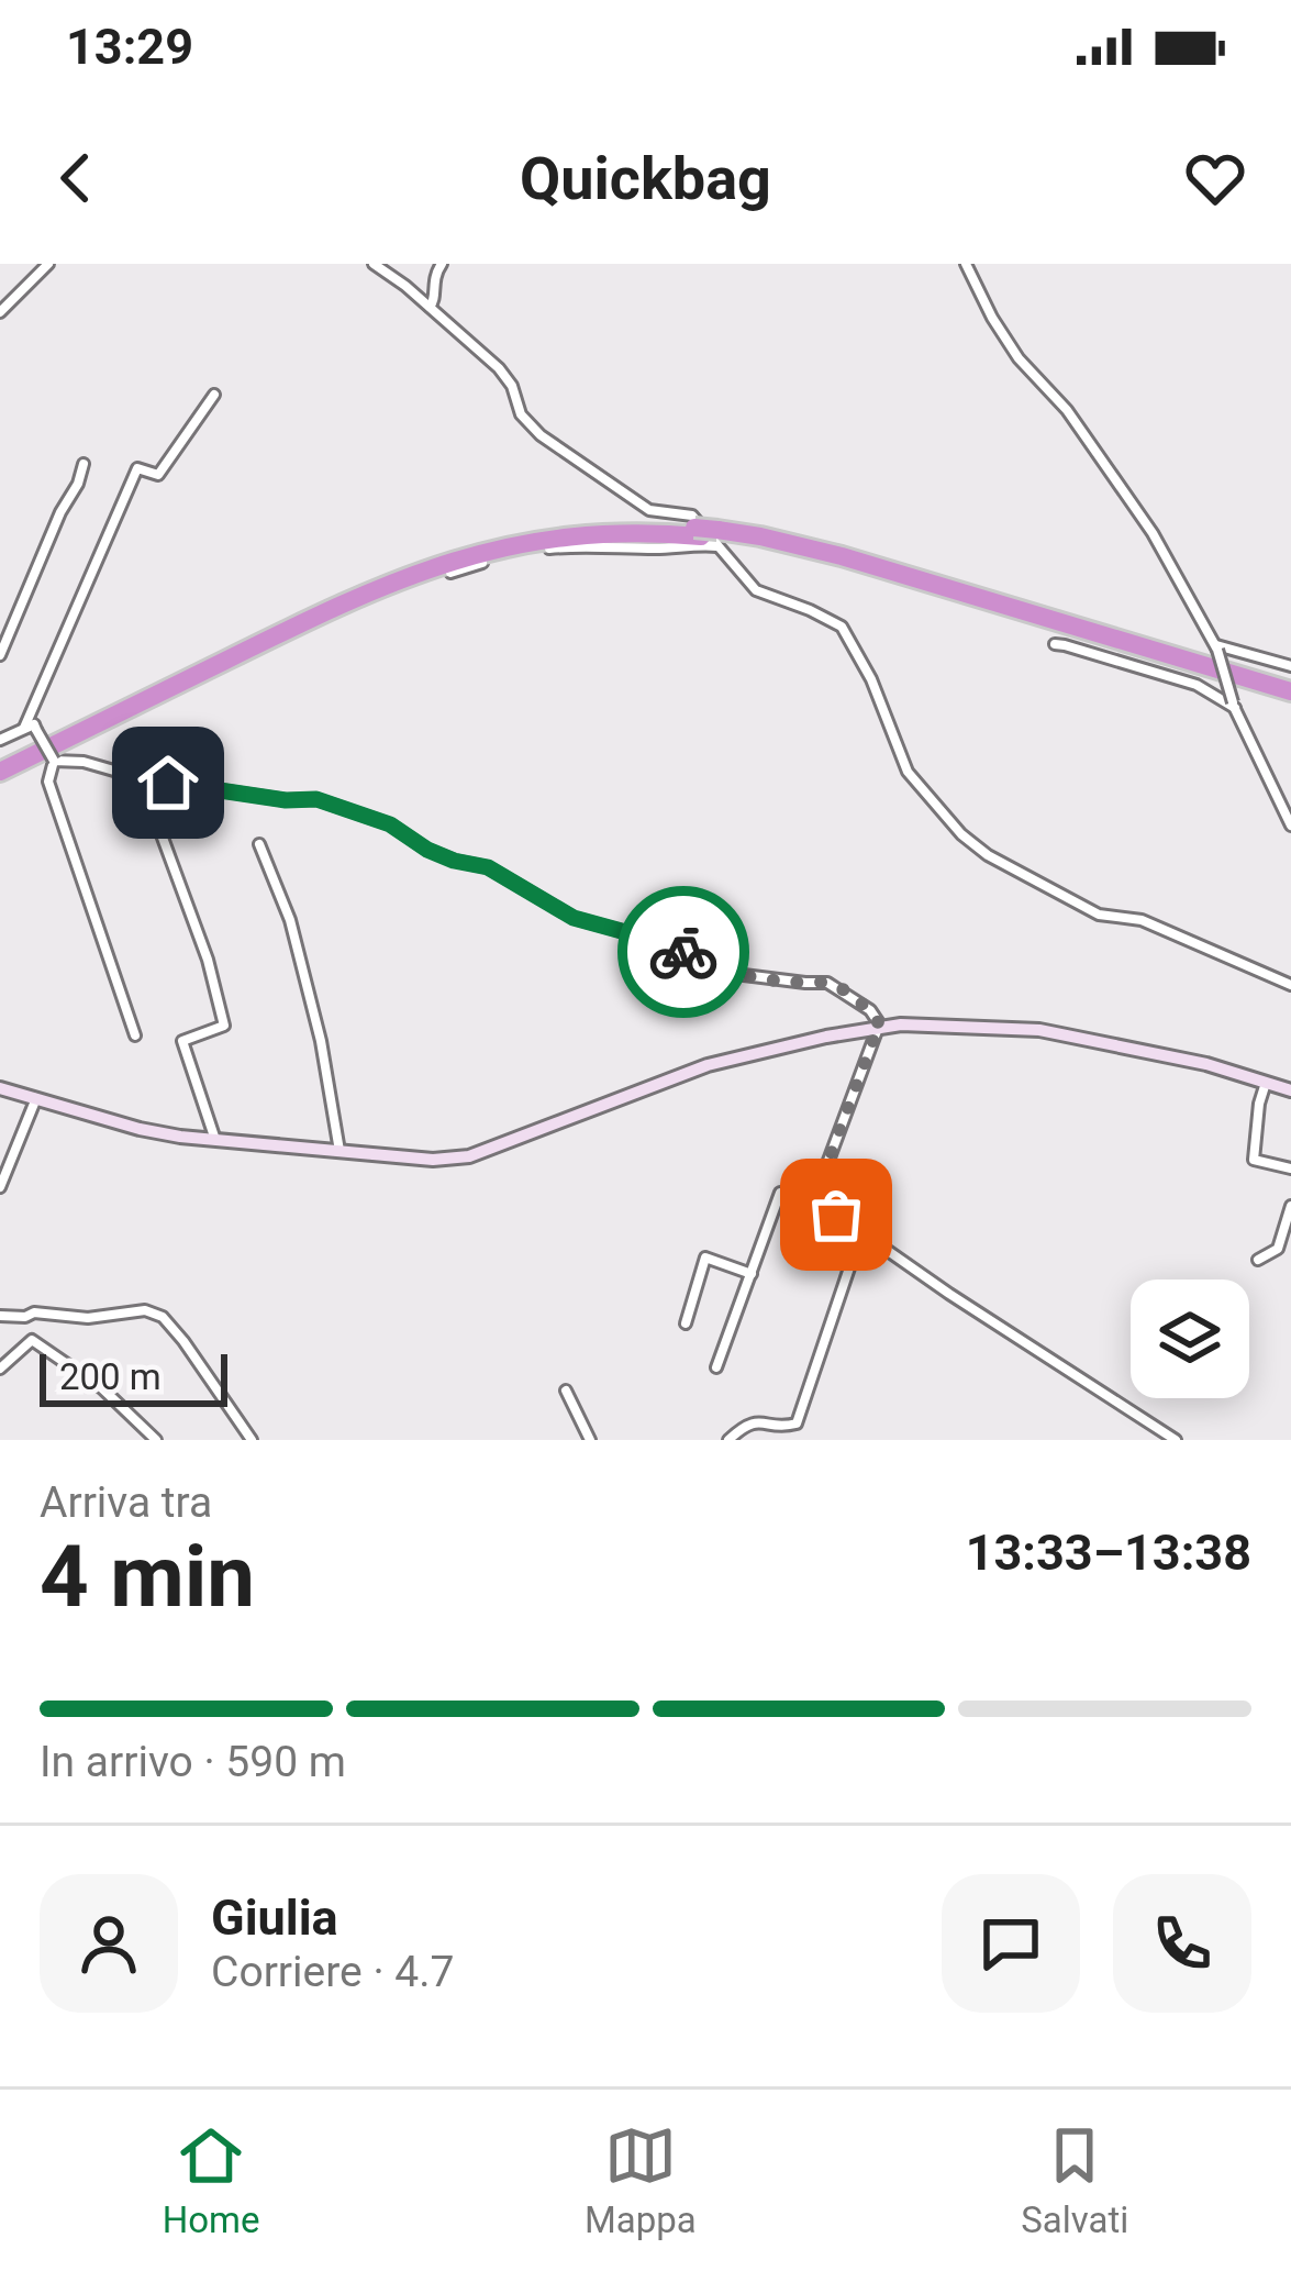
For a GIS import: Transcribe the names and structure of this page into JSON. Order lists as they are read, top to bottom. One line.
{"scale_bar":"200 m","page":{"status":"13:29","header":"Quickbag","scale":"200 m","heading":["4 min","Arriva tra","13:33–13:38"],"panel":["Giulia","Corriere · 4.7"],"bar":"In arrivo · 590 m","tabs":["Home","Mappa","Salvati"]}}
